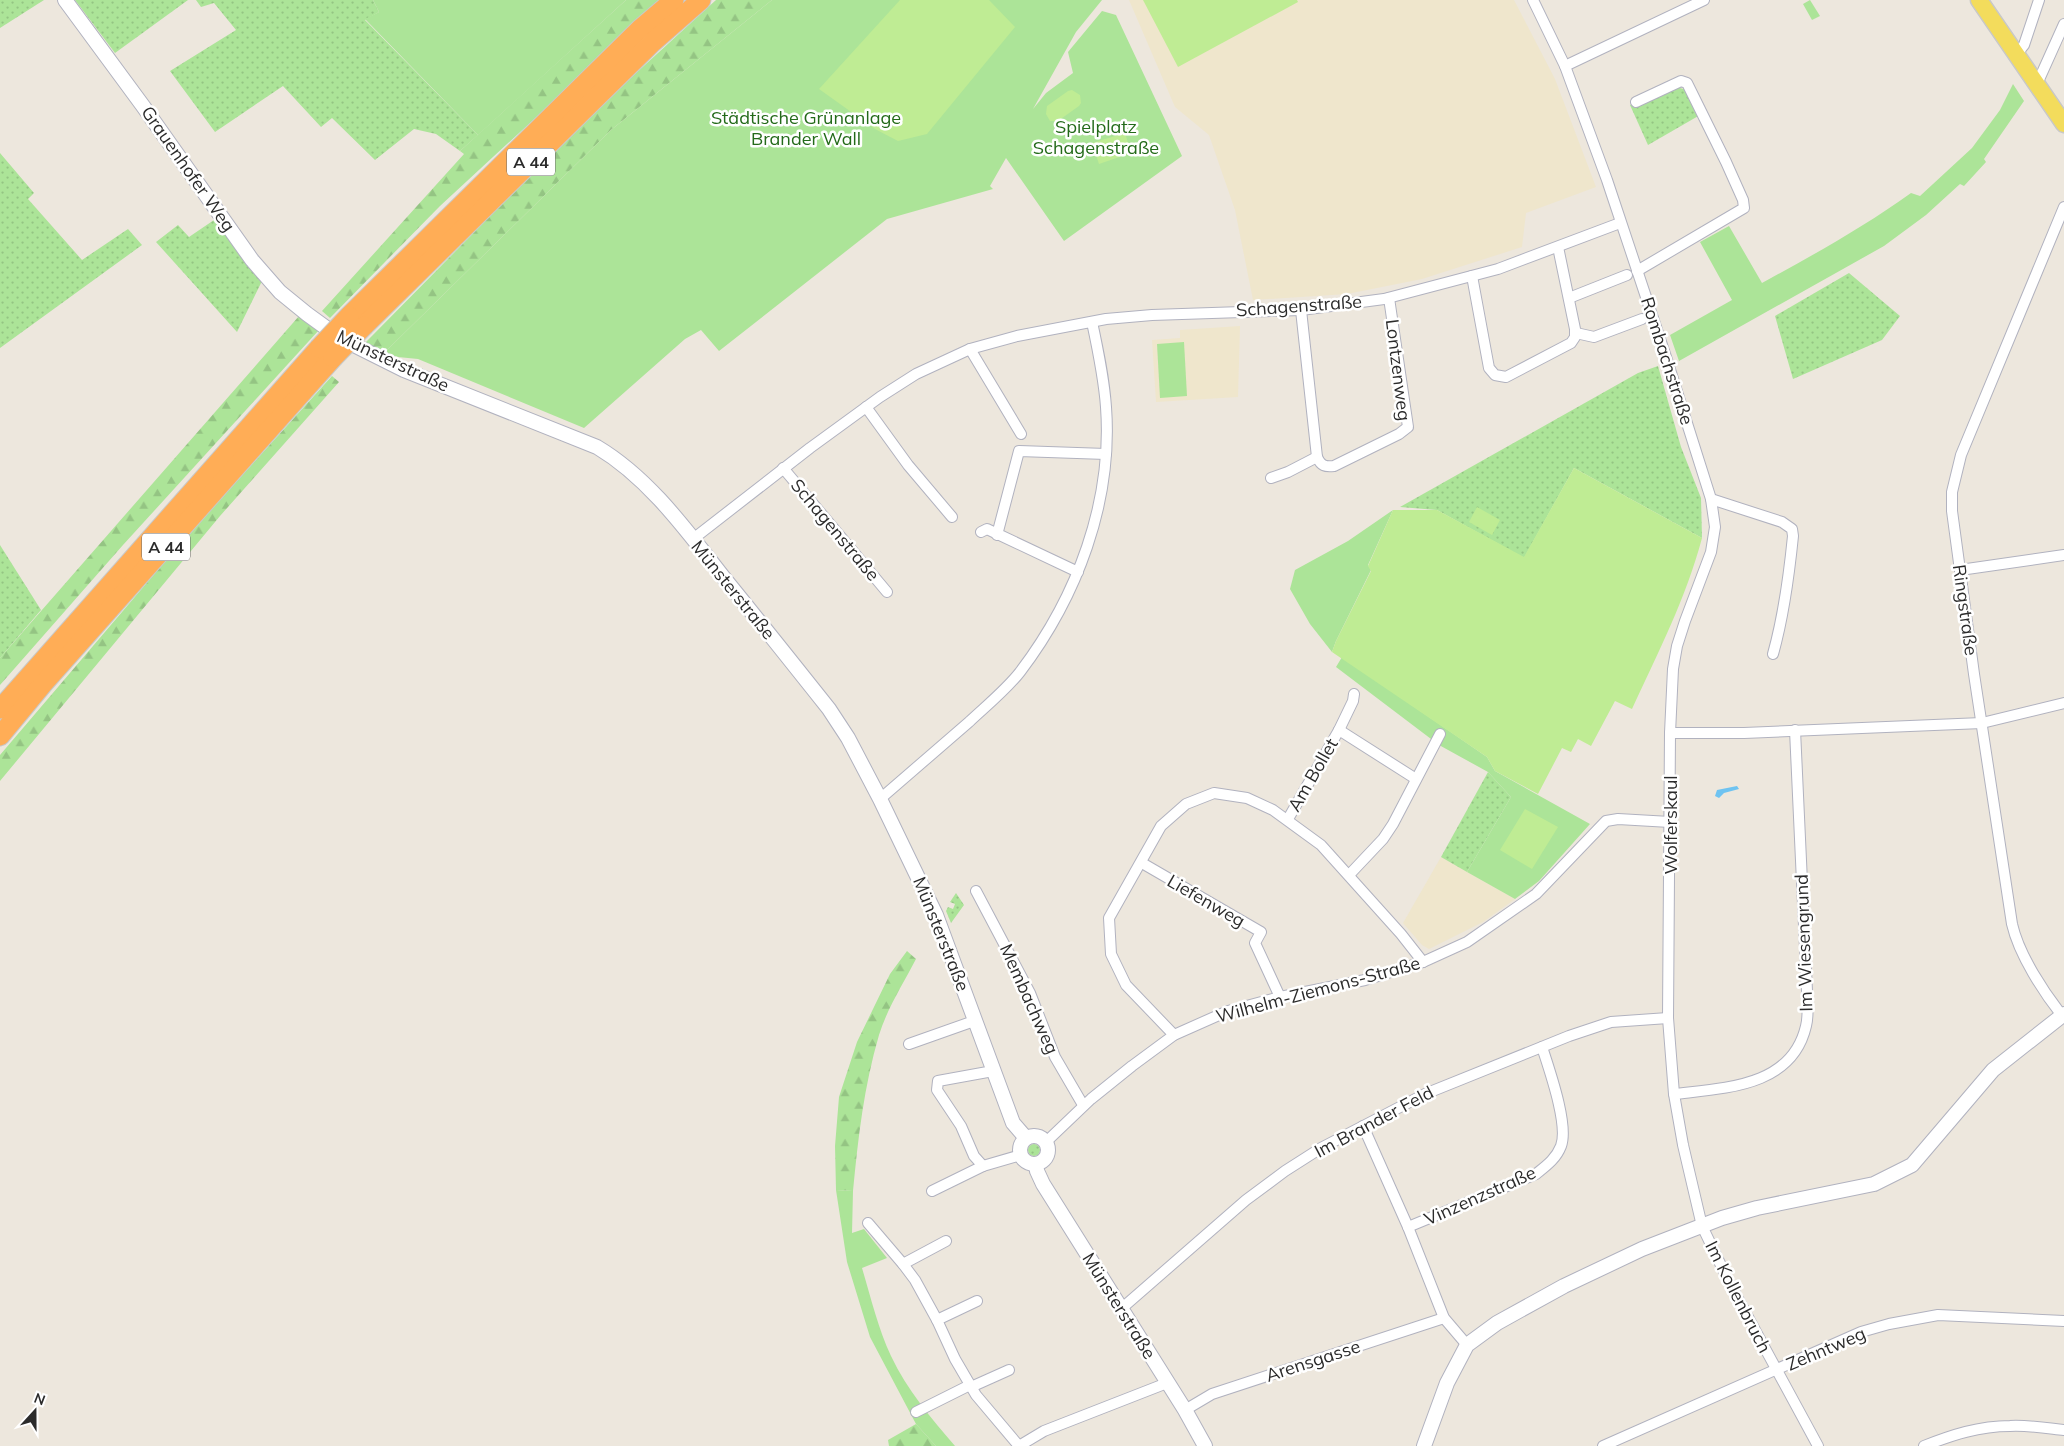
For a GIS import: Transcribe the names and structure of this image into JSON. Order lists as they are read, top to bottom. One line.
{"streets":{"highway":["A 44"],"street":["Grauenhofer Weg","Schagenstraße","Münsterstraße","Rombachstraße","Lontzenweg","Ringstraße","Am Bollet","Wolferskaul","Liefenweg","Im Wiesengrund","Wilhelm-Ziemons-Straße","Membachweg","Im Brander Feld","Vinzenzstraße","Im Kollenbruch","Zehntweg","Arensgasse"]},"crossings":[["Grauenhofer Weg","Münsterstraße"],["Schagenstraße","Münsterstraße"],["Schagenstraße","Rombachstraße"],["Schagenstraße","Lontzenweg"],["Münsterstraße","Wilhelm-Ziemons-Straße"],["Münsterstraße","Im Brander Feld"],["Münsterstraße","Arensgasse"],["Rombachstraße","Wolferskaul"],["Wolferskaul","Im Wiesengrund"],["Wolferskaul","Wilhelm-Ziemons-Straße"],["Wolferskaul","Im Brander Feld"],["Wolferskaul","Im Kollenbruch"],["Liefenweg","Wilhelm-Ziemons-Straße"],["Wilhelm-Ziemons-Straße","Membachweg"],["Im Brander Feld","Vinzenzstraße"],["Im Kollenbruch","Zehntweg"]],"parks":["Städtische Grünanlage Brander Wall","Spielplatz Schagenstraße"],"north":"top"}
